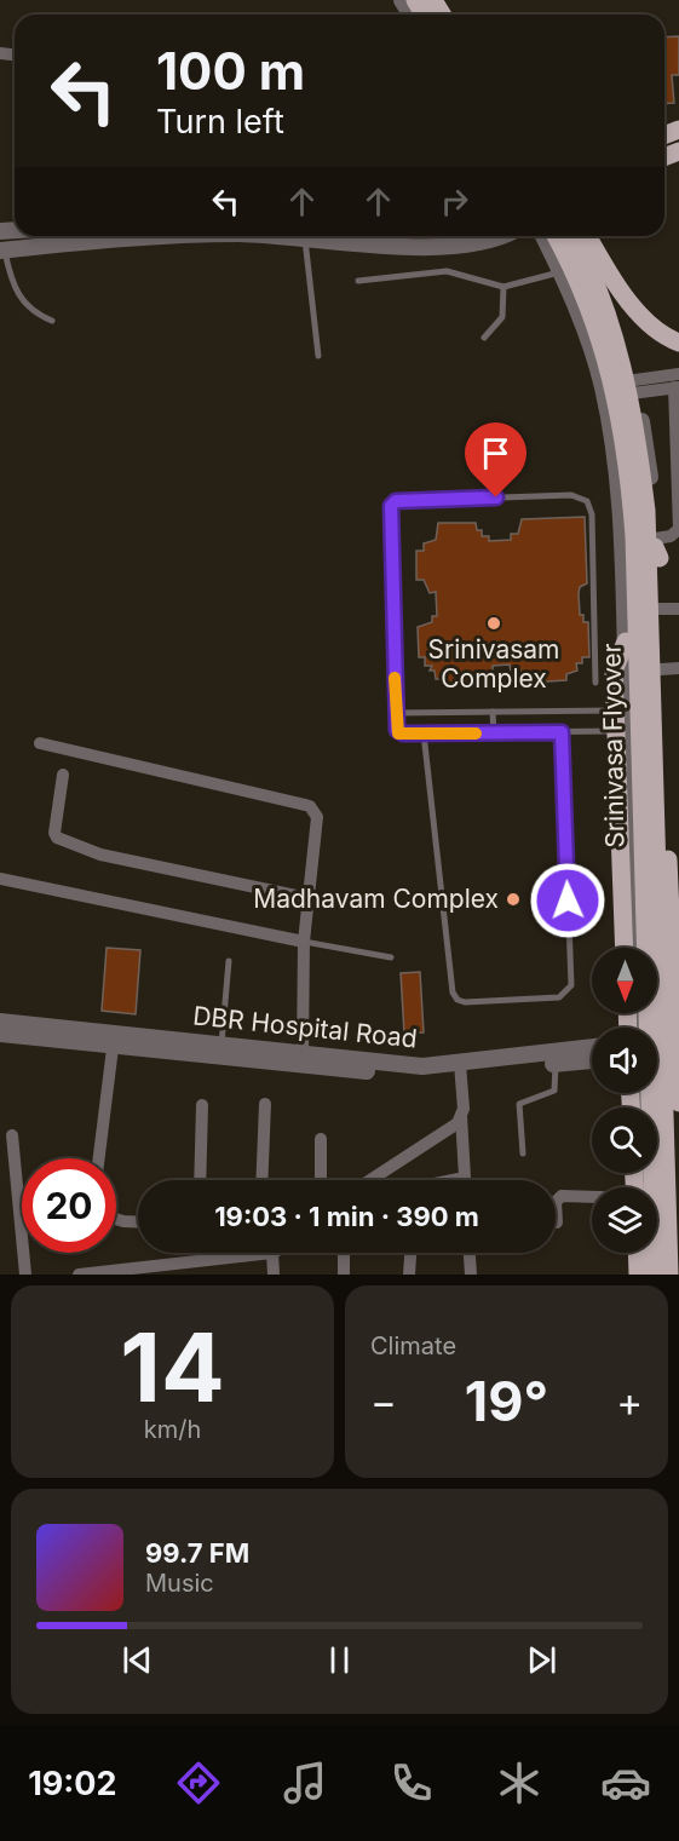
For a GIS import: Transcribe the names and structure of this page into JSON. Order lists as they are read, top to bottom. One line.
{"streets":{"main road":["Srinivasa Flyover"],"street":["DBR Hospital Road"]},"places":["Srinivasam Complex","Madhavam Complex"],"north":"bottom","page":{"turn":["100 m","Turn left"],"limit":"20","trip":"19:03 · 1 min · 390 m","tile":[["14","km/h"],"Climate"],"heat":["−","19°","+"],"song":["99.7 FM","Music"],"tabs":"19:02"}}
